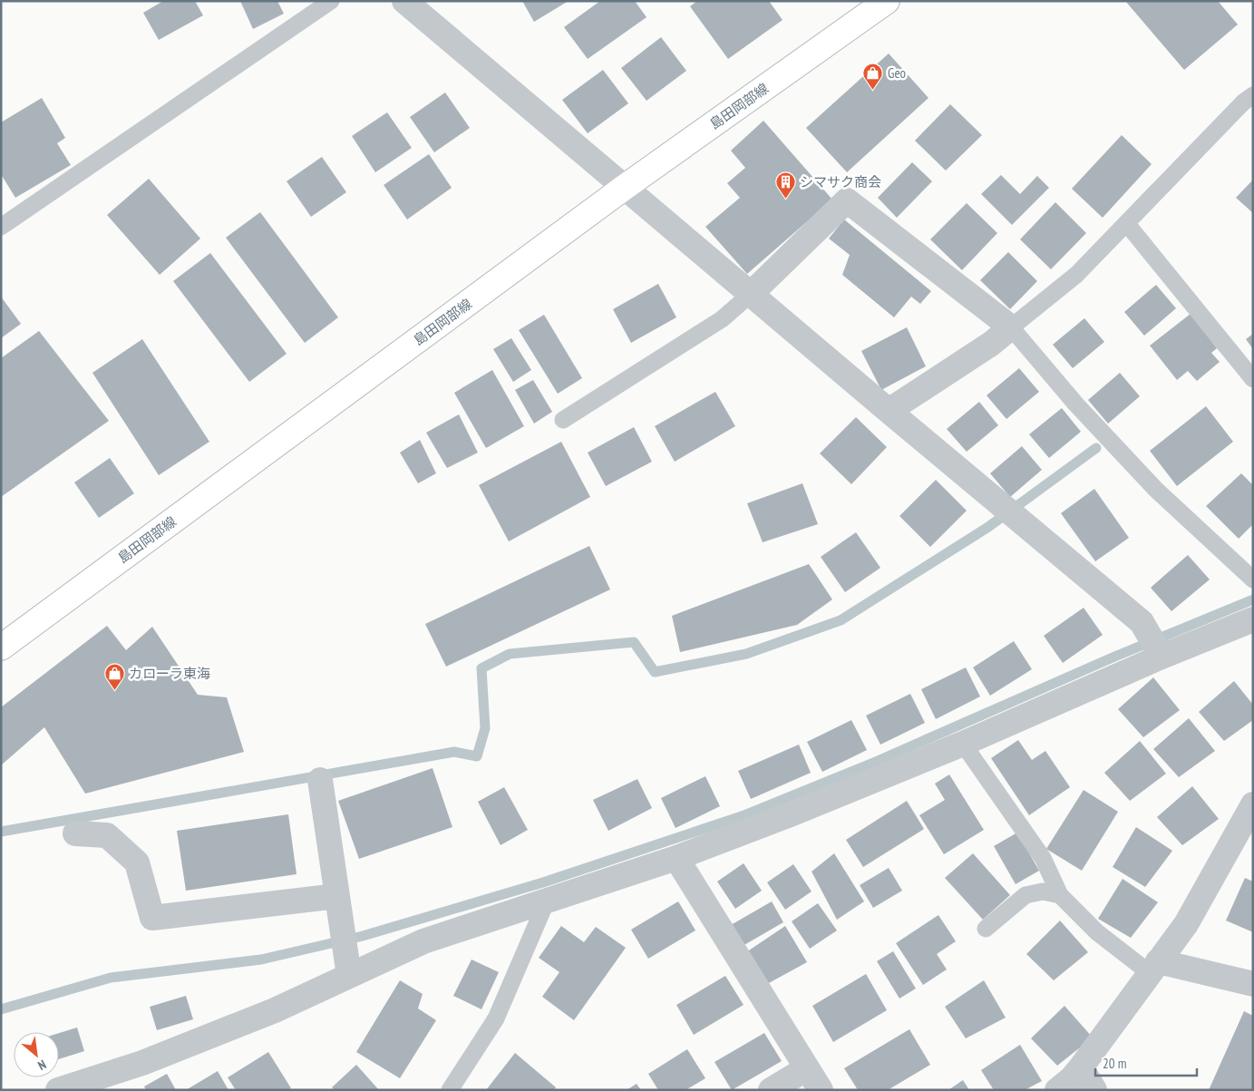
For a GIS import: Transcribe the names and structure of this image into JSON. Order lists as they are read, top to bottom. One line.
{"streets":{"main road":["島田岡部線"]},"places":{"shop":["Geo","カローラ東海"],"building":["シマサク商会"]},"scale_bar":"20 m","north":"bottom right"}
